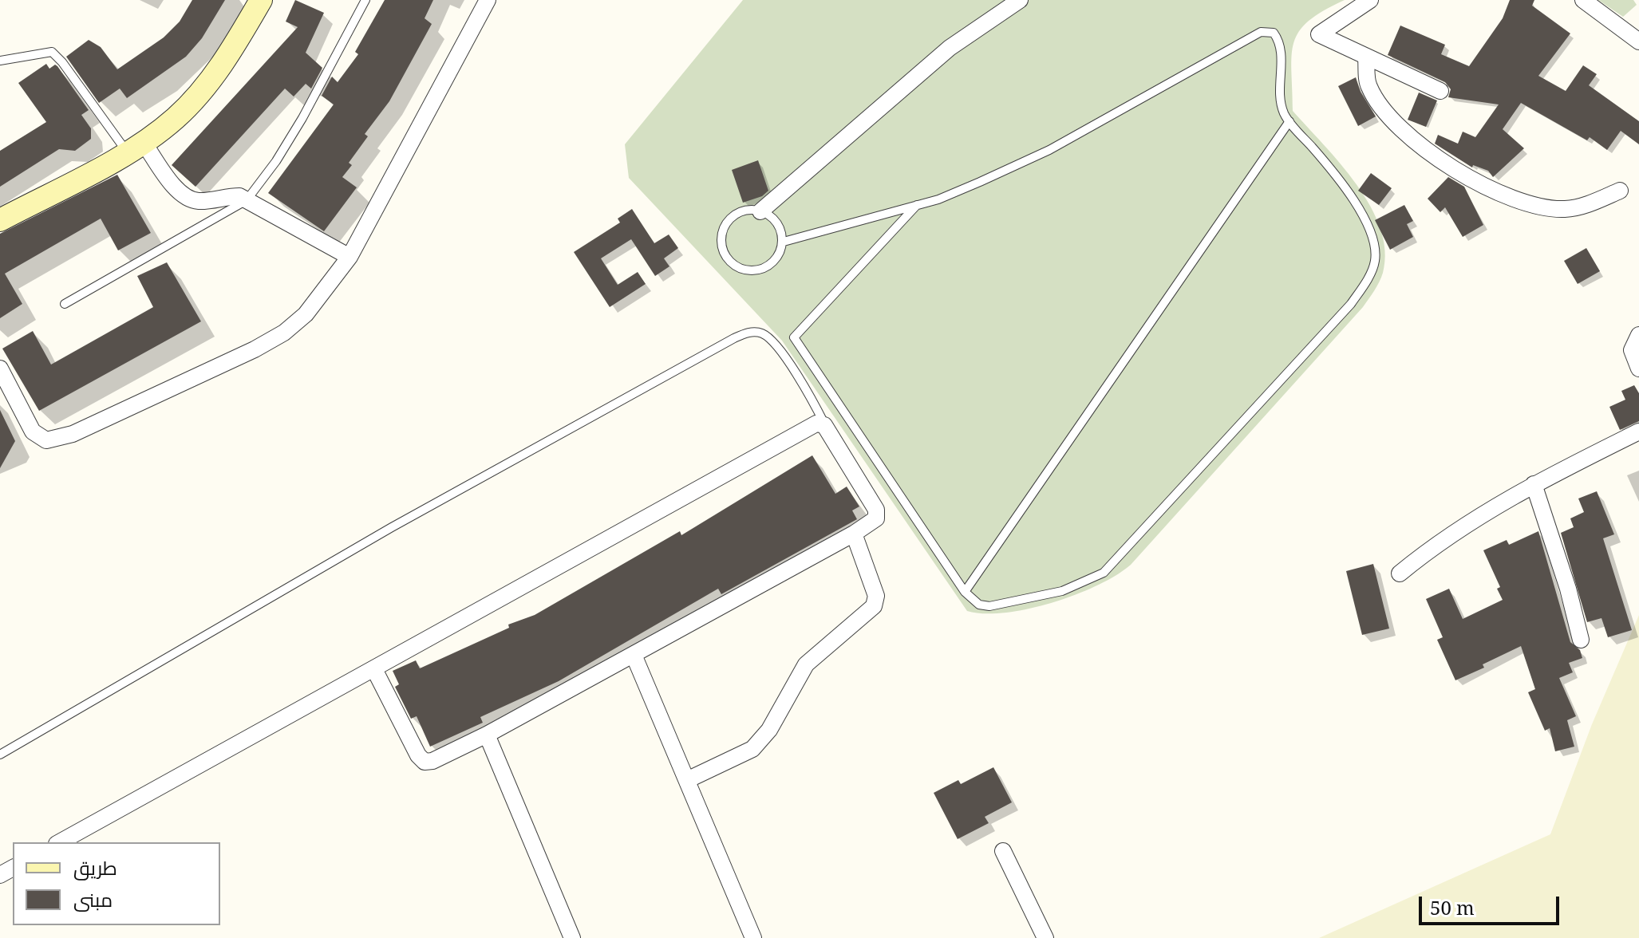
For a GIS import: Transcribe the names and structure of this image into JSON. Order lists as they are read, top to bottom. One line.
{"legend":["طريق","مبنى"],"scale_bar":"50 m"}
